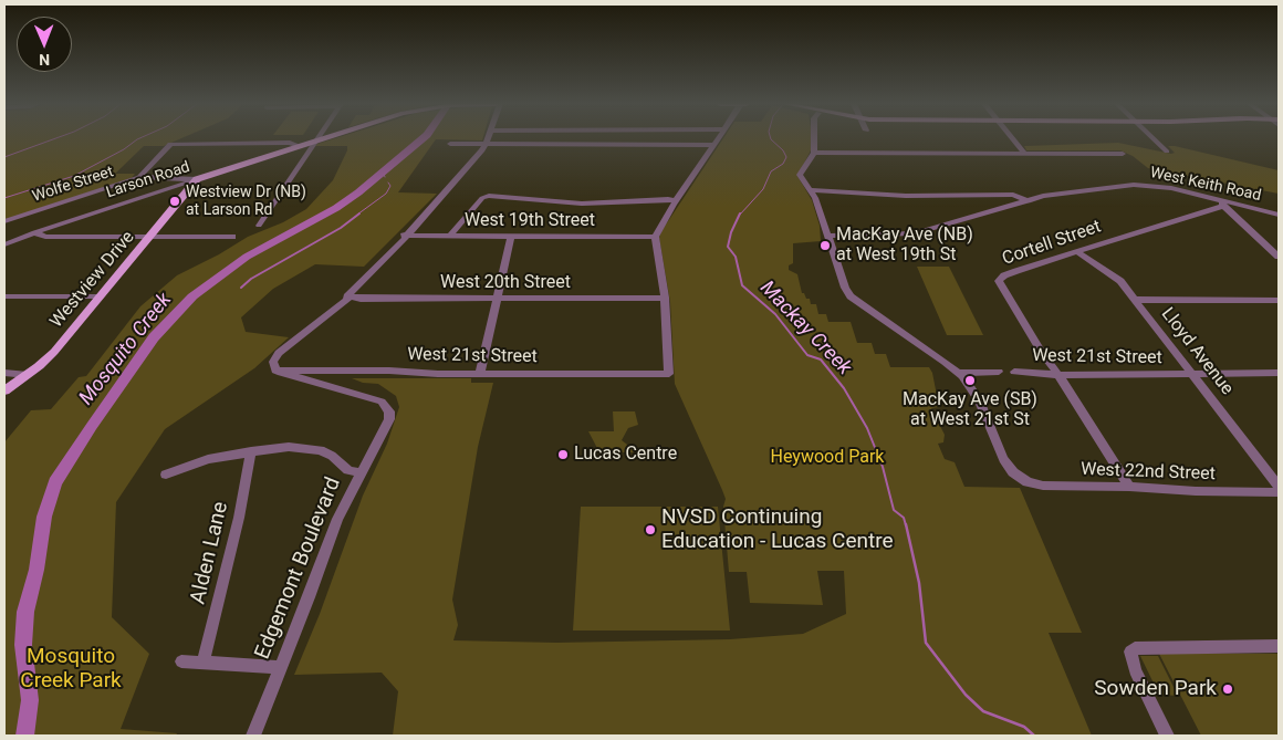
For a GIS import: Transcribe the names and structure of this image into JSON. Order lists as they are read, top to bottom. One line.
{"streets":{"main road":["Larson Road","Westview Drive"],"street":["Wolfe Street","West Keith Road","West 19th Street","Cortell Street","West 20th Street","Lloyd Avenue","West 21st Street","West 22nd Street","Alden Lane","Edgemont Boulevard"]},"crossings":[["Larson Road","Wolfe Street"],["Larson Road","Westview Drive"],["West Keith Road","Cortell Street"],["Cortell Street","Lloyd Avenue"],["Cortell Street","West 21st Street"],["Cortell Street","West 22nd Street"],["West 20th Street","West 21st Street"],["Lloyd Avenue","West 21st Street"],["West 21st Street","Edgemont Boulevard"]],"water":["Mackay Creek","Mosquito Creek"],"parks":["Heywood Park","Mosquito Creek Park"],"places":["Westview Dr (NB) at Larson Rd","MacKay Ave (NB) at West 19th St","MacKay Ave (SB) at West 21st St","Lucas Centre","NVSD Continuing Education - Lucas Centre","Sowden Park"],"north":"bottom"}
